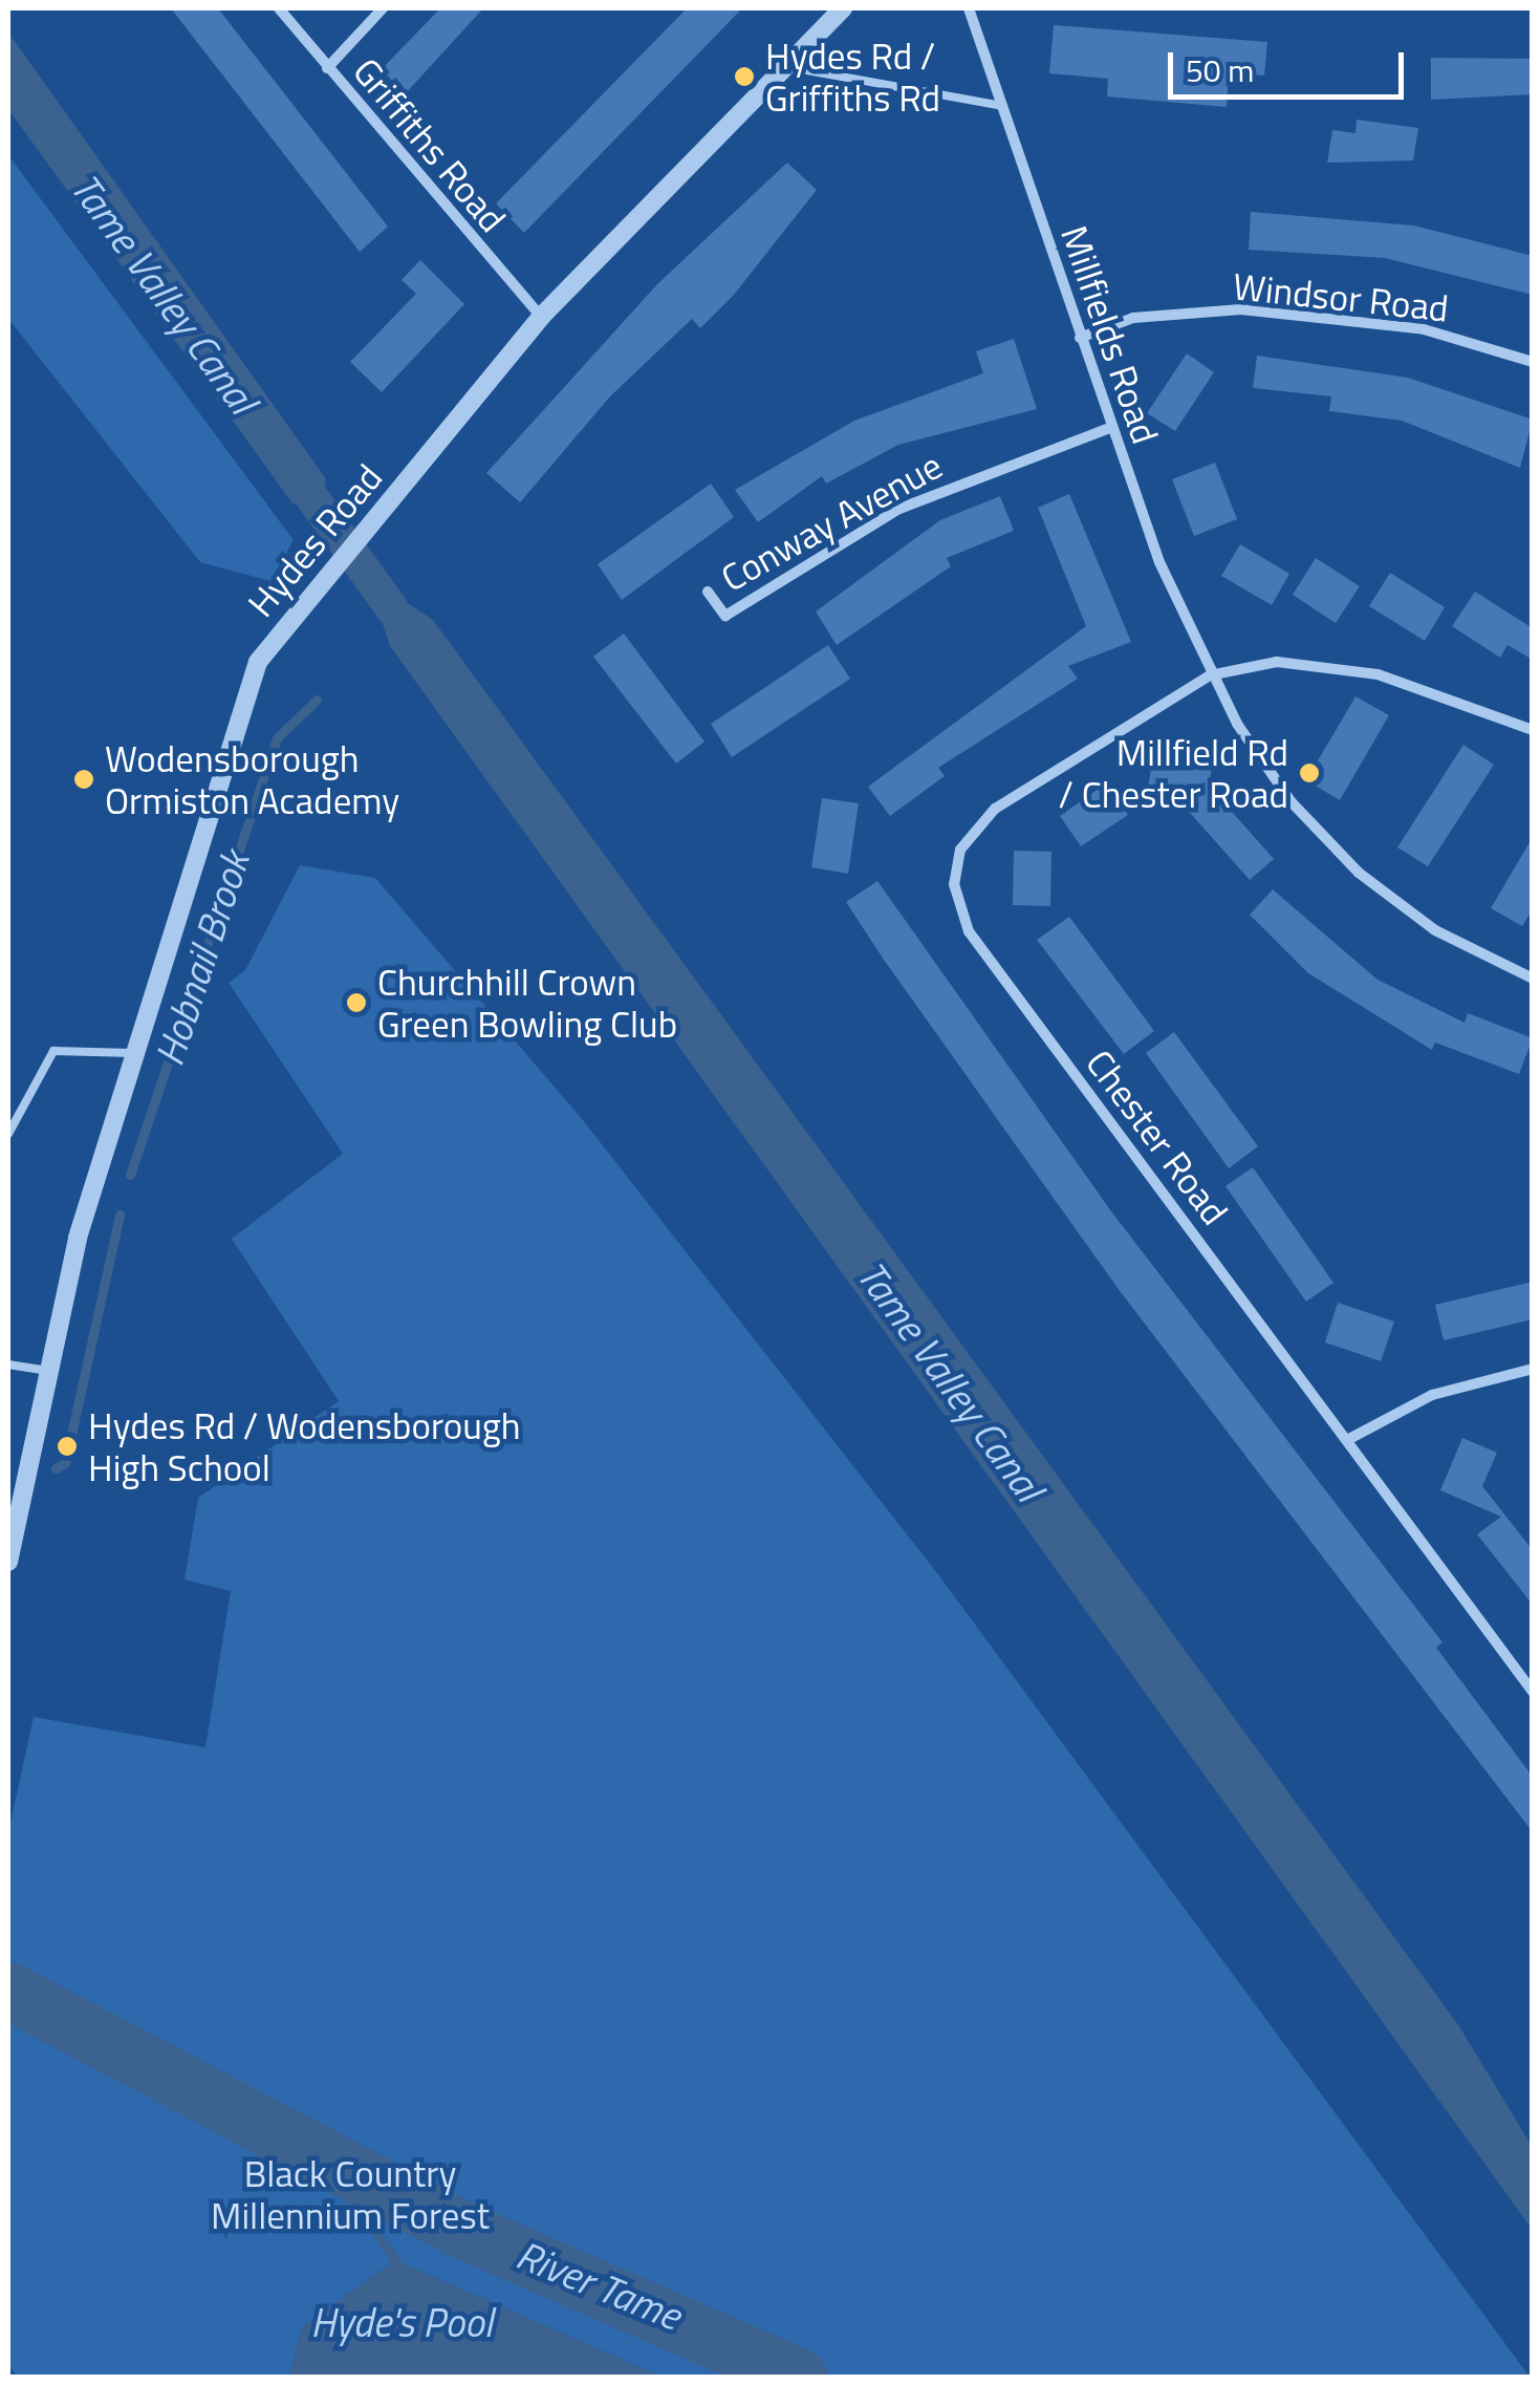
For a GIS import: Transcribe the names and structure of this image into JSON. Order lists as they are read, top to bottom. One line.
{"streets":{"street":["Griffiths Road","Windsor Road","Millfields Road","Conway Avenue","Hydes Road","Chester Road"]},"crossings":[["Griffiths Road","Hydes Road"],["Windsor Road","Millfields Road"],["Millfields Road","Conway Avenue"],["Millfields Road","Chester Road"]],"water":["Tame Valley Canal","Hobnail Brook","River Tame","Hyde's Pool"],"parks":["Black Country Millennium Forest"],"places":["Hydes Rd / Griffiths Rd","Millfield Rd / Chester Road","Wodensborough Ormiston Academy","Churchhill Crown Green Bowling Club","Hydes Rd / Wodensborough High School"],"scale_bar":"50 m"}
